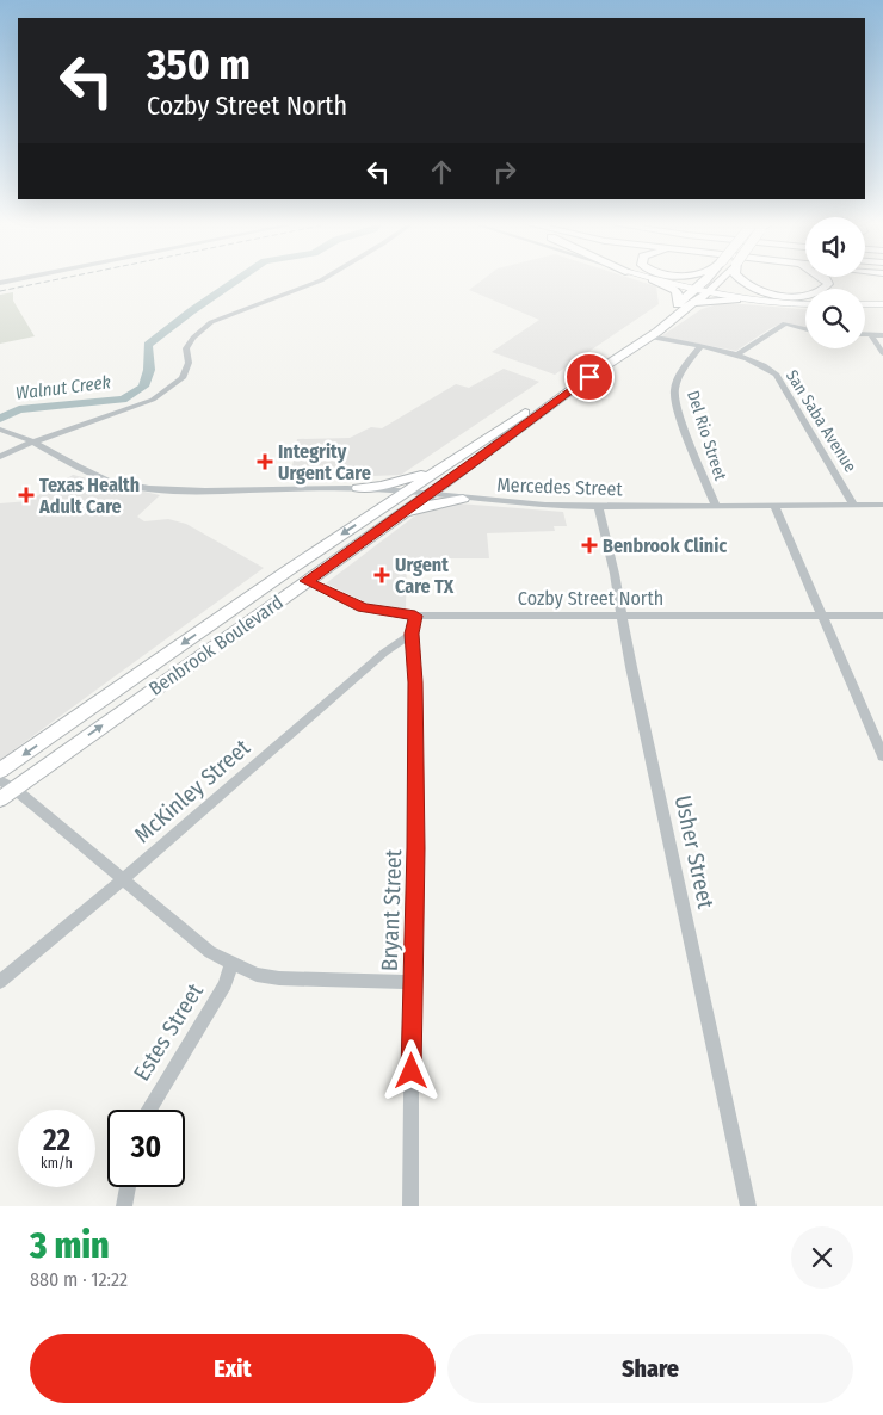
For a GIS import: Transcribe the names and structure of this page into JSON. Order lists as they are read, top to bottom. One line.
{"streets":{"highway":["Benbrook Boulevard"],"street":["San Saba Avenue","Del Rio Street","Mercedes Street","Cozby Street North","McKinley Street","Usher Street","Bryant Street","Estes Street"]},"crossings":[["San Saba Avenue","Del Rio Street"],["San Saba Avenue","Mercedes Street"],["San Saba Avenue","Benbrook Boulevard"],["Del Rio Street","Mercedes Street"],["Mercedes Street","Benbrook Boulevard"],["Mercedes Street","Usher Street"],["Cozby Street North","Benbrook Boulevard"],["Cozby Street North","Usher Street"],["Cozby Street North","Bryant Street"],["McKinley Street","Bryant Street"]],"water":["Walnut Creek"],"places":{"health":["Integrity Urgent Care","Texas Health Adult Care","Benbrook Clinic","Urgent Care TX"]},"page":{"turn":["350 m","Cozby Street North"],"speed":"22 km/h","limit":"30","heading":["3 min","880 m · 12:22"],"buttons":["Exit","Share"]}}
